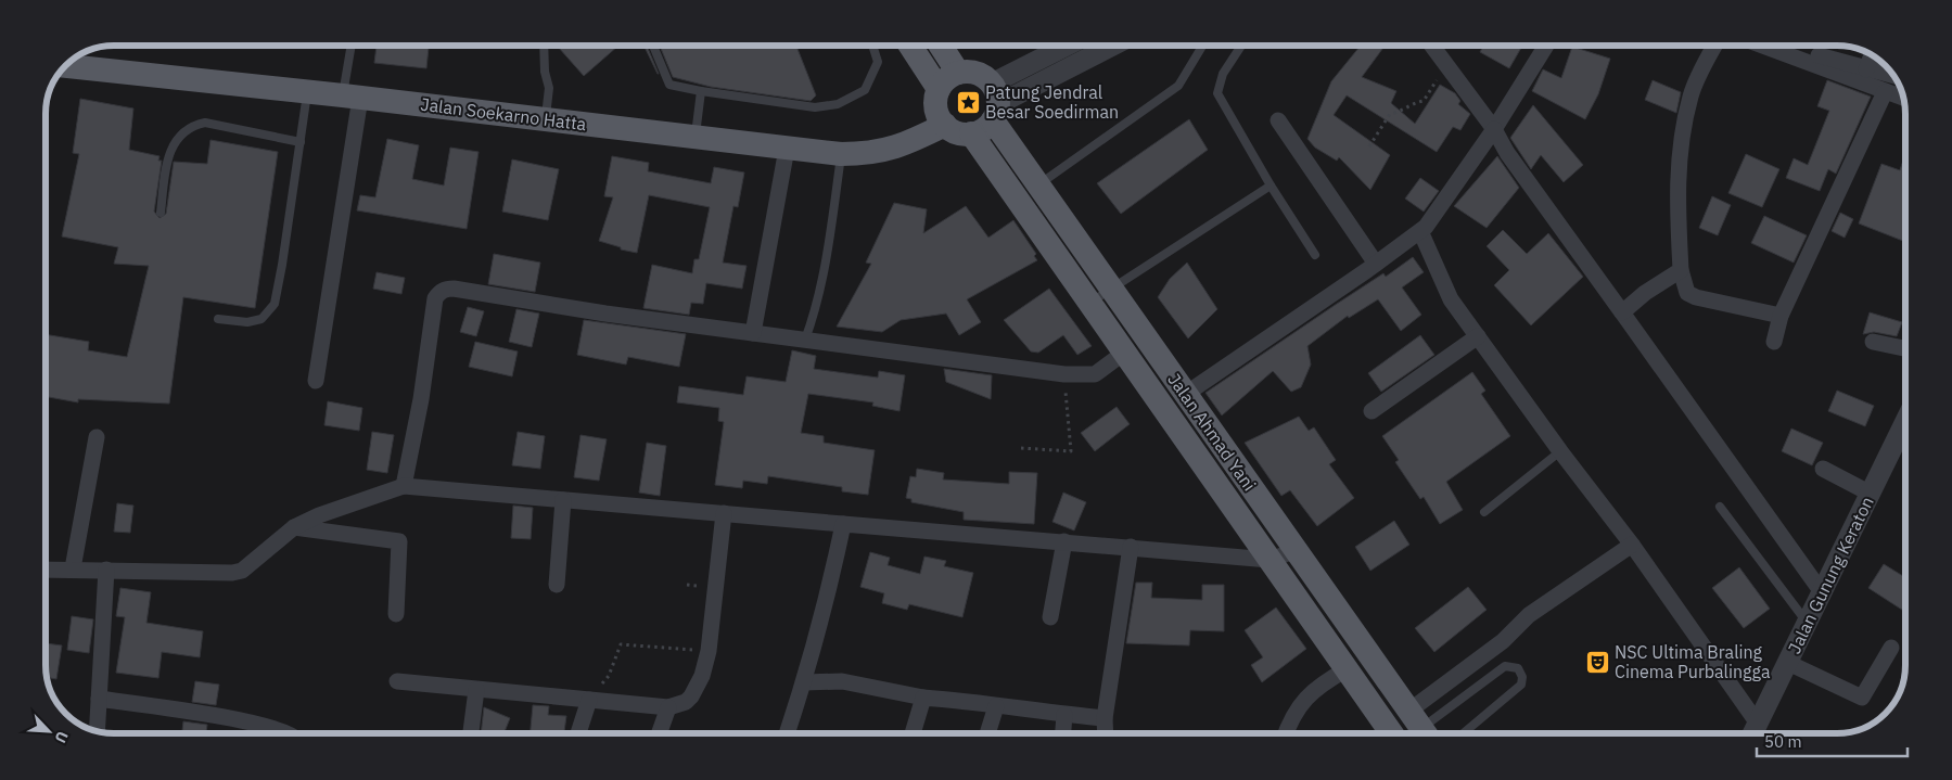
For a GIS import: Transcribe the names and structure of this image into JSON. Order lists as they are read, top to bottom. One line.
{"streets":{"main road":["Jalan Soekarno Hatta","Jalan Ahmad Yani"],"street":["Jalan Gunung Keraton"]},"crossings":[["Jalan Soekarno Hatta","Jalan Ahmad Yani"]],"places":{"place":["Patung Jendral Besar Soedirman"],"theatre":["NSC Ultima Braling Cinema Purbalingga"]},"scale_bar":"50 m","north":"bottom right"}
